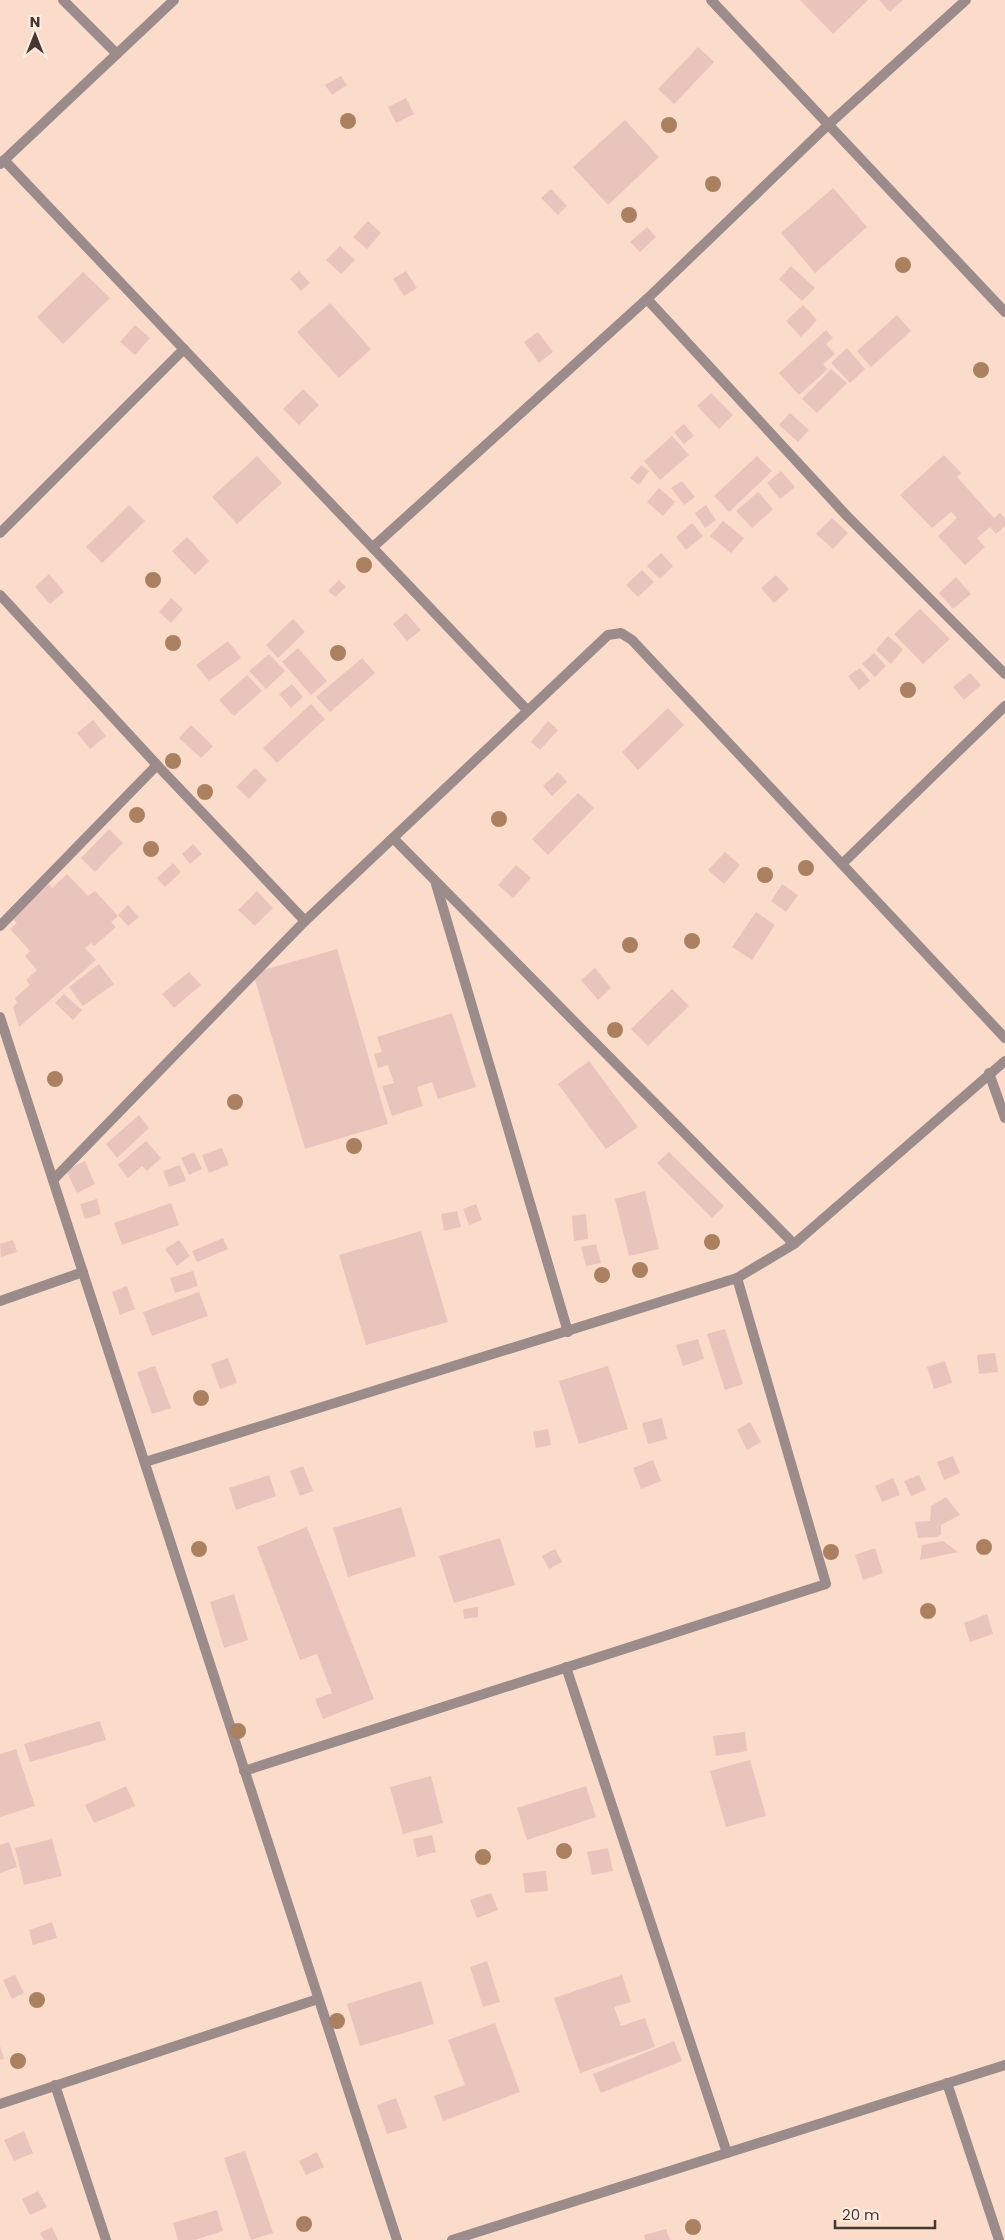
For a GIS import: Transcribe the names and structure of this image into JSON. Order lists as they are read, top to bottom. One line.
{"scale_bar":"20 m","north":"top"}
